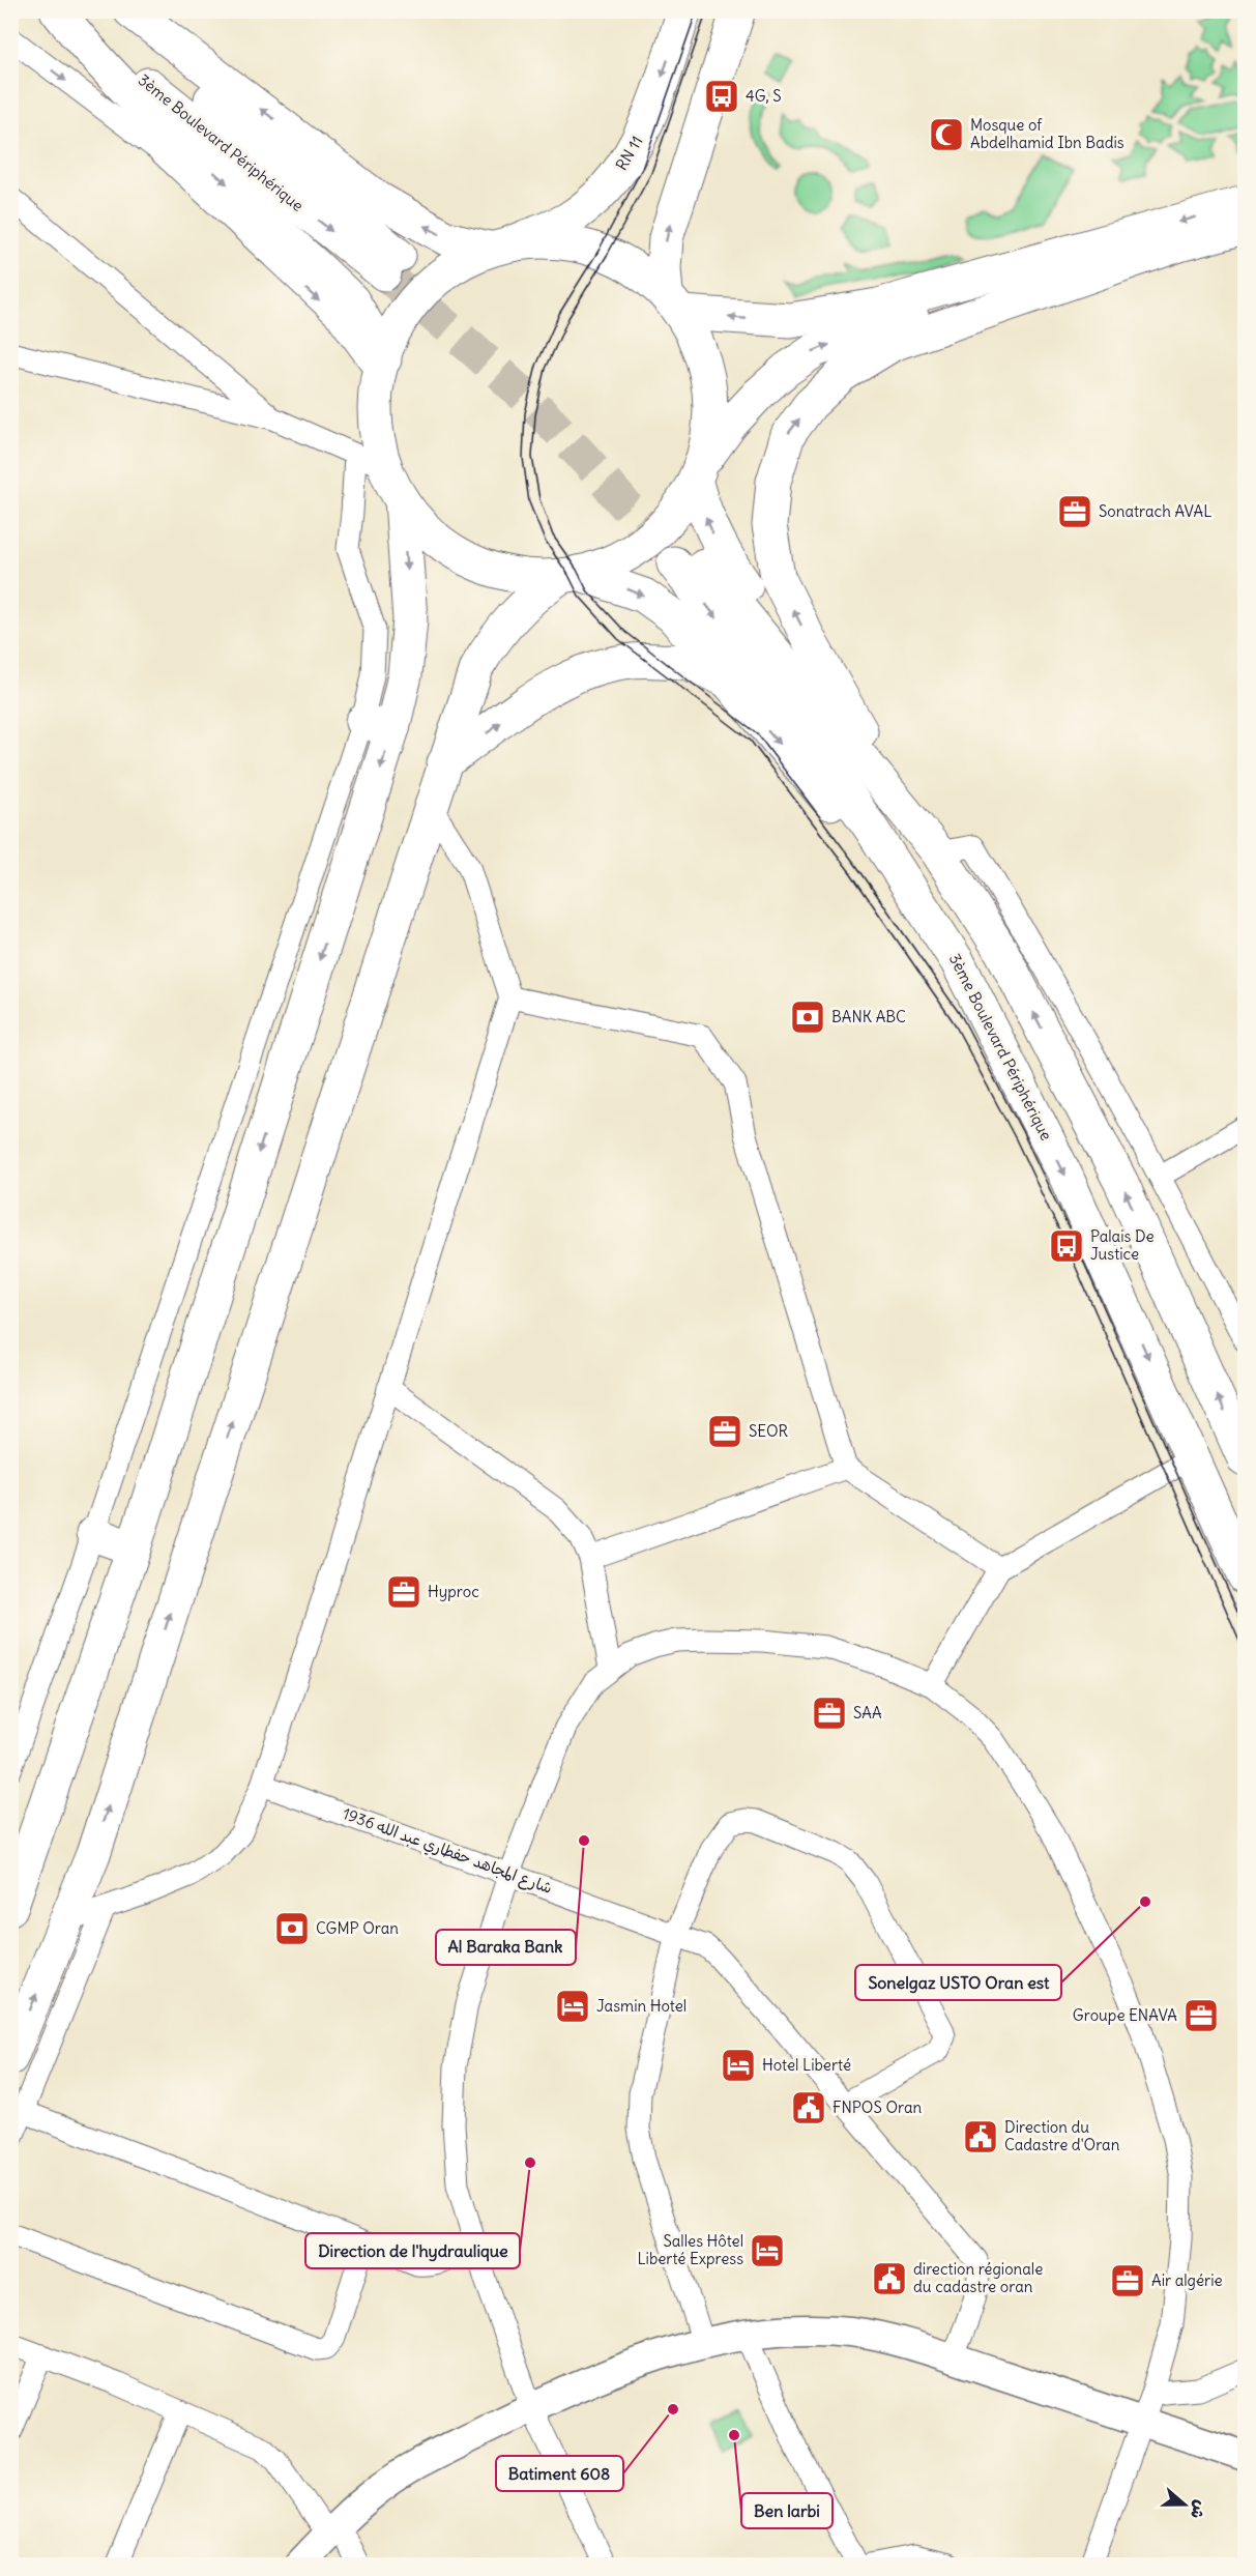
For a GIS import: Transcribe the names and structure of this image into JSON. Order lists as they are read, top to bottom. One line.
{"streets":{"main road":["3ème Boulevard Périphérique","RN 11"],"street":["شارع المجاهد حفطاري عبد الله 1936"]},"one_way":["RN 11"],"places":{"bus stop":["4G, S","Palais De Justice"],"mosque":["Mosque of Abdelhamid Ibn Badis"],"office":["Sonatrach AVAL","SEOR","Hyproc","SAA","Groupe ENAVA","Air algérie"],"bank":["BANK ABC","CGMP Oran"],"other":["Al Baraka Bank","Sonelgaz USTO Oran est","Direction de l'hydraulique","Batiment 608","Ben larbi"],"hotel":["Jasmin Hotel","Hotel Liberté","Salles Hôtel Liberté Express"],"public building":["FNPOS Oran","Direction du Cadastre d'Oran","direction régionale du cadastre oran"]},"north":"right"}
